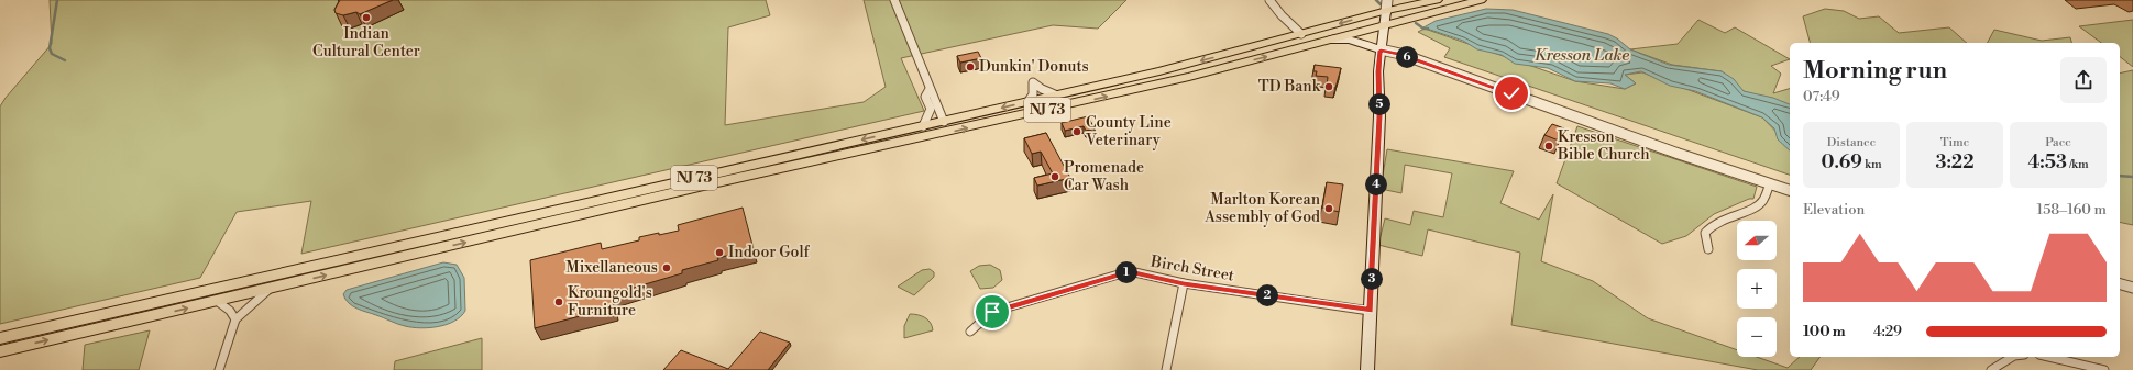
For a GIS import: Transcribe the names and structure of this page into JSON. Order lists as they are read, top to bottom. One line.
{"streets":{"highway":["NJ 73"],"street":["Birch Street"]},"water":["Kresson Lake"],"places":["Indian Cultural Center","Dunkin' Donuts","TD Bank","County Line Veterinary","Kresson Bible Church","Promenade Car Wash","Marlton Korean Assembly of God","Indoor Golf","Mixellaneous","Kroungold's Furniture"],"north":"left","page":{"heading":["Morning run","07:49"],"pins":["6","5","4","1","3","2"],"stats":[["Distance","0.69 km"],["Time","3:22"],["Pace","4:53 /km"]],"chart":["Elevation","158–160 m"],"map_buttons":["+","−"],"list":[{"name":"100 m","note":"4:29"}]}}
